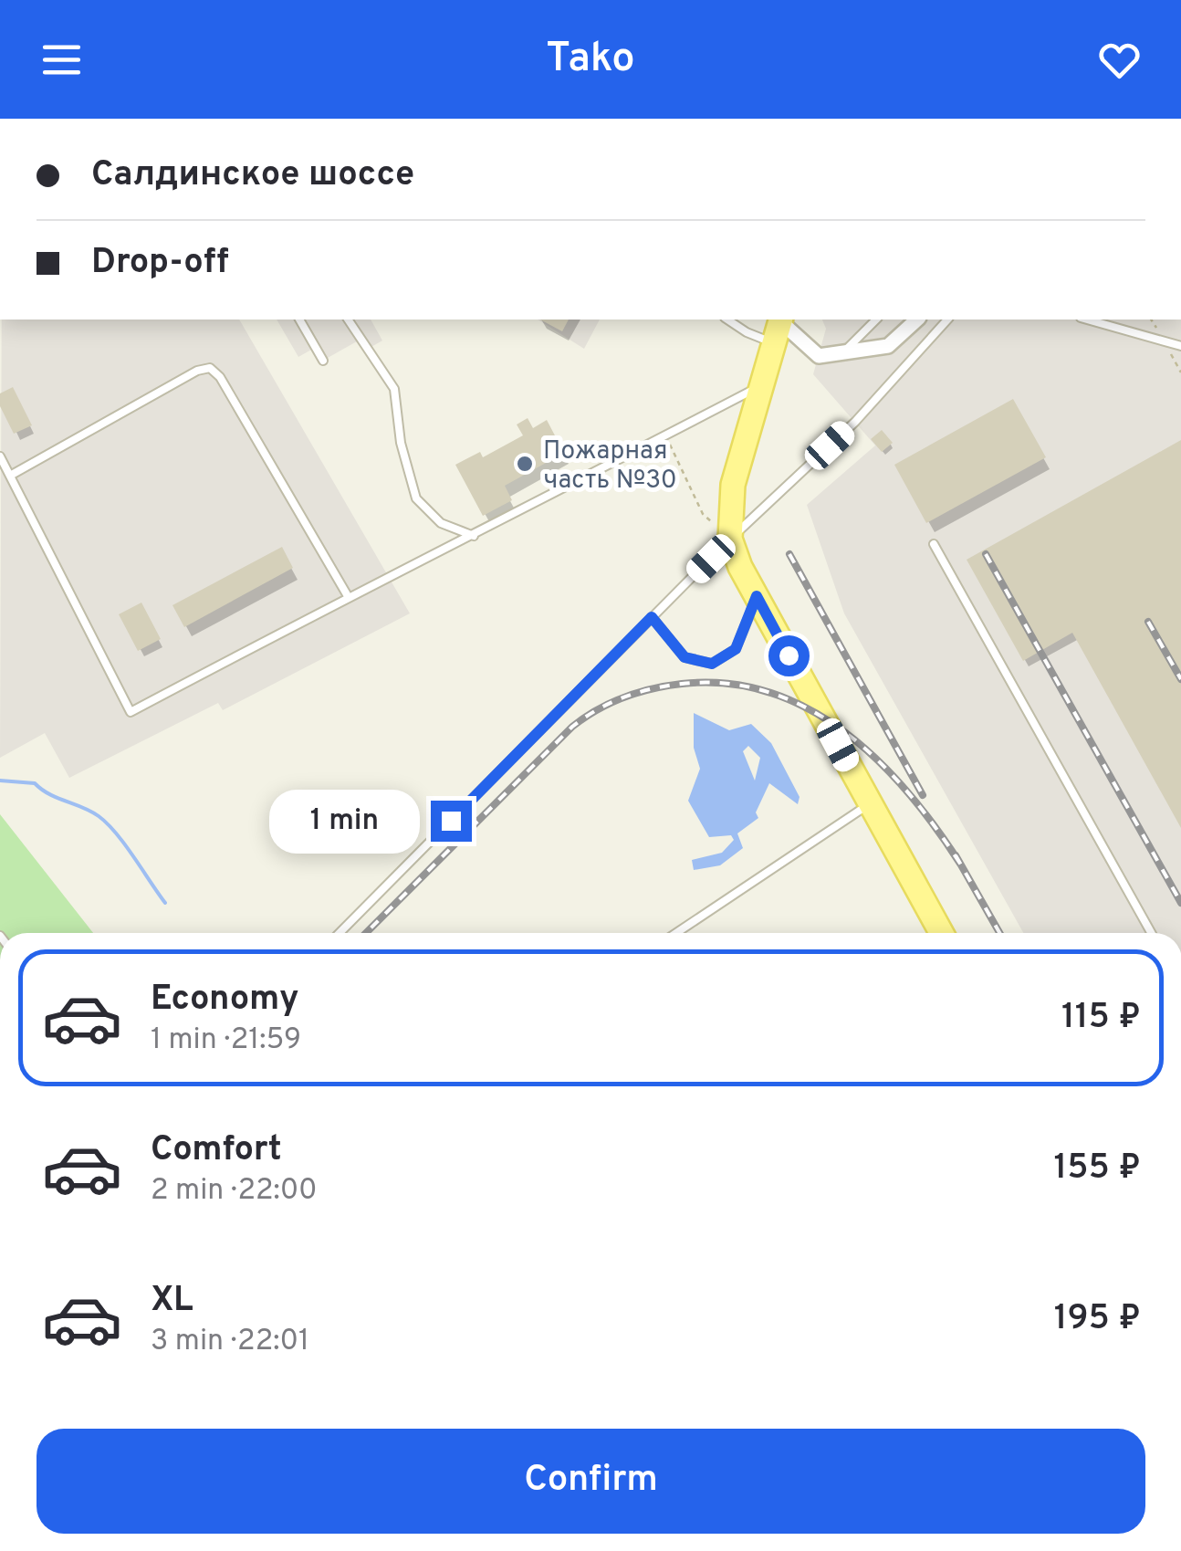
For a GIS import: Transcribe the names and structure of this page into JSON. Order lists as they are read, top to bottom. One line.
{"places":["Пожарная часть №30"],"page":{"header":"Tako","banner":["Салдинское шоссе","Drop-off"],"bubble":"1 min","list":[{"name":"Economy","note":"1 min · 21:59","value":"115 ₽"},{"name":"Comfort","note":"2 min · 22:00","value":"155 ₽"},{"name":"XL","note":"3 min · 22:01","value":"195 ₽"}],"buttons":"Confirm"}}
